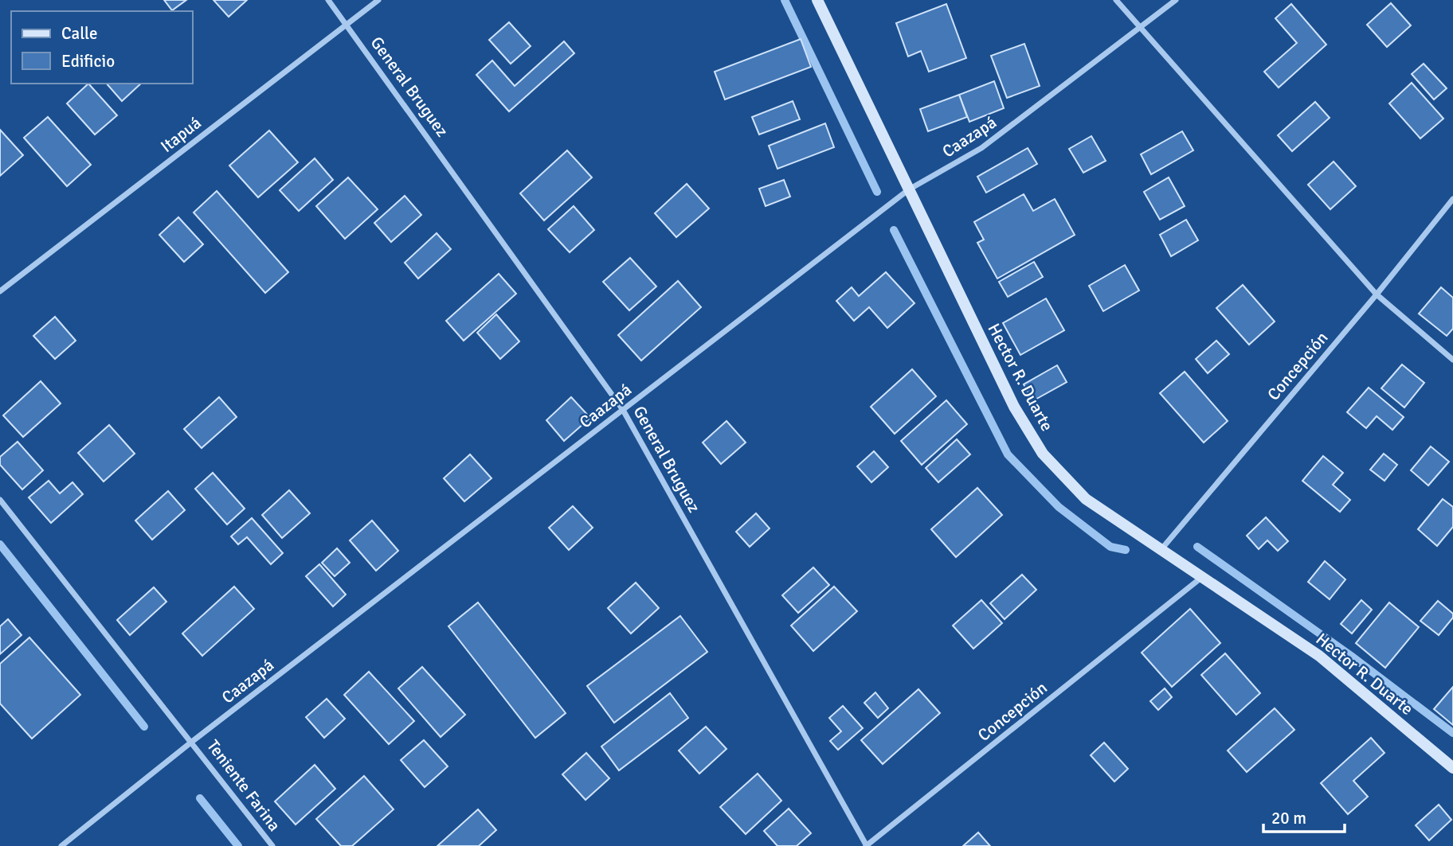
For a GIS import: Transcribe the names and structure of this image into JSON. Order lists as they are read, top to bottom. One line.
{"streets":{"street":["General Bruguez","Itapuá","Caazapá","Concepción","Hector R. Duarte","Teniente Farina"]},"crossings":[["General Bruguez","Itapuá"],["General Bruguez","Caazapá"],["General Bruguez","Concepción"],["Caazapá","Hector R. Duarte"],["Caazapá","Teniente Farina"],["Concepción","Hector R. Duarte"]],"legend":["Calle","Edificio"],"scale_bar":"20 m"}
